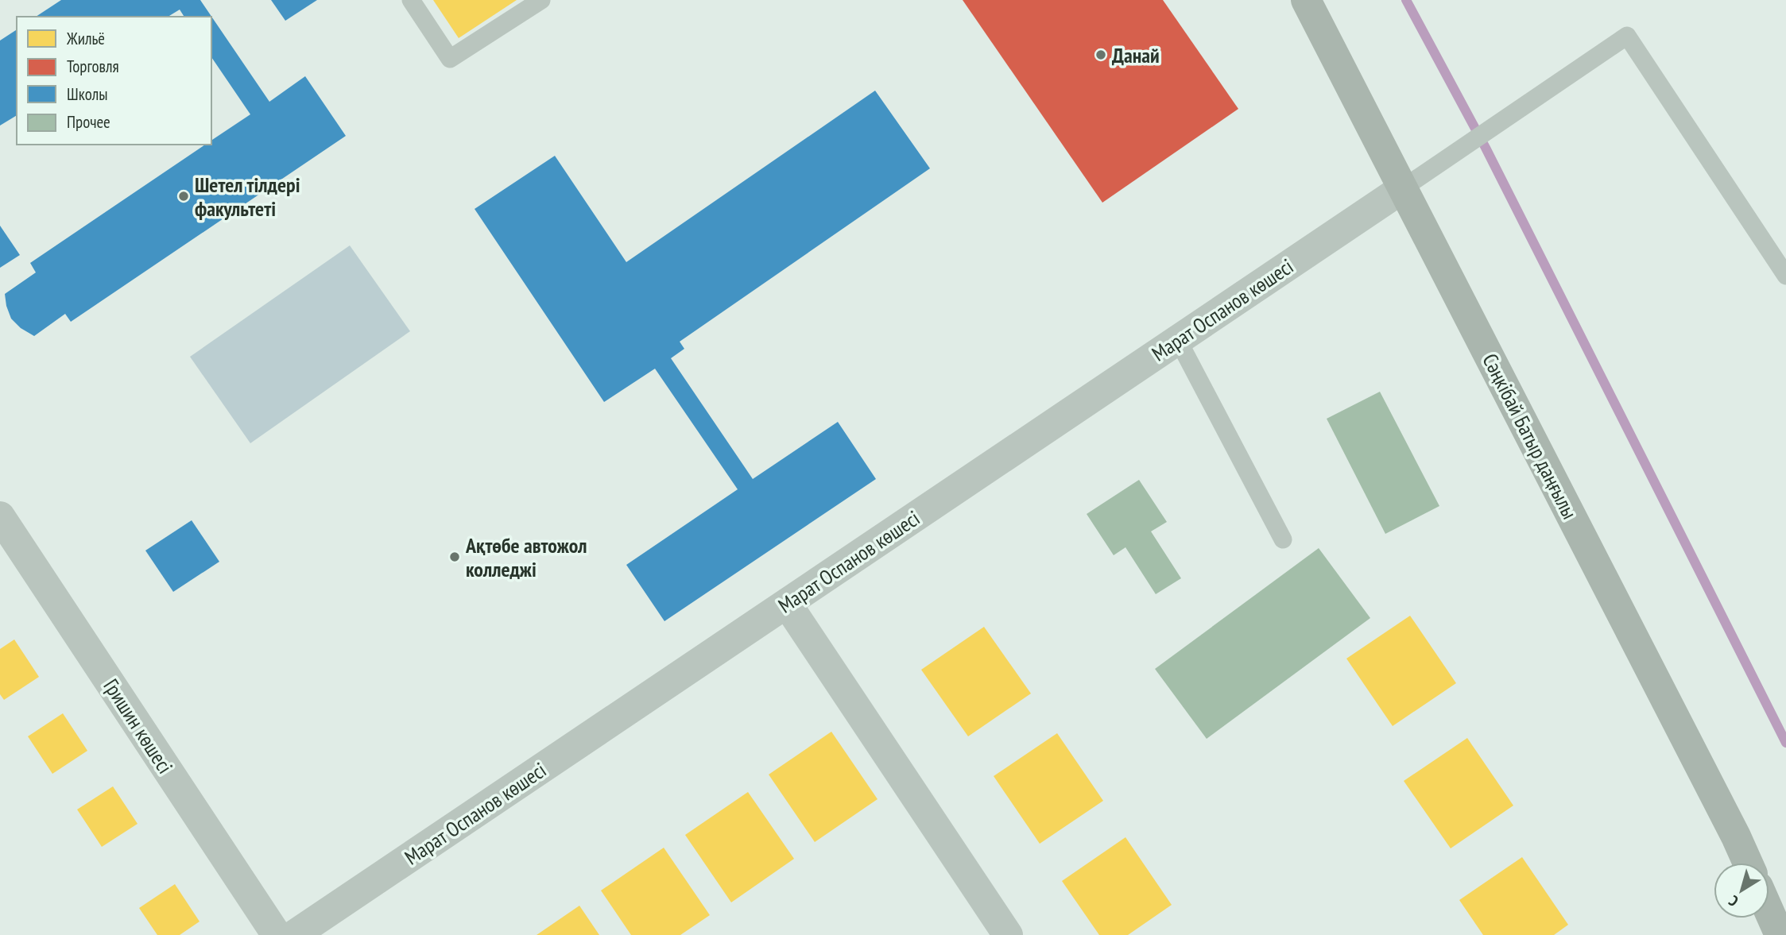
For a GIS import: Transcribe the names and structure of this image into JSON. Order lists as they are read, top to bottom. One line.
{"streets":{"main road":["Сәңкібай Батыр даңғылы"],"street":["Марат Оспанов көшесі","Гришин көшесі"]},"crossings":[["Марат Оспанов көшесі","Сәңкібай Батыр даңғылы"]],"places":["Данай","Шетел тілдері факультеті","Ақтөбе автожол колледжі"],"legend":["Жильё","Торговля","Школы","Прочее"],"north":"bottom left"}
